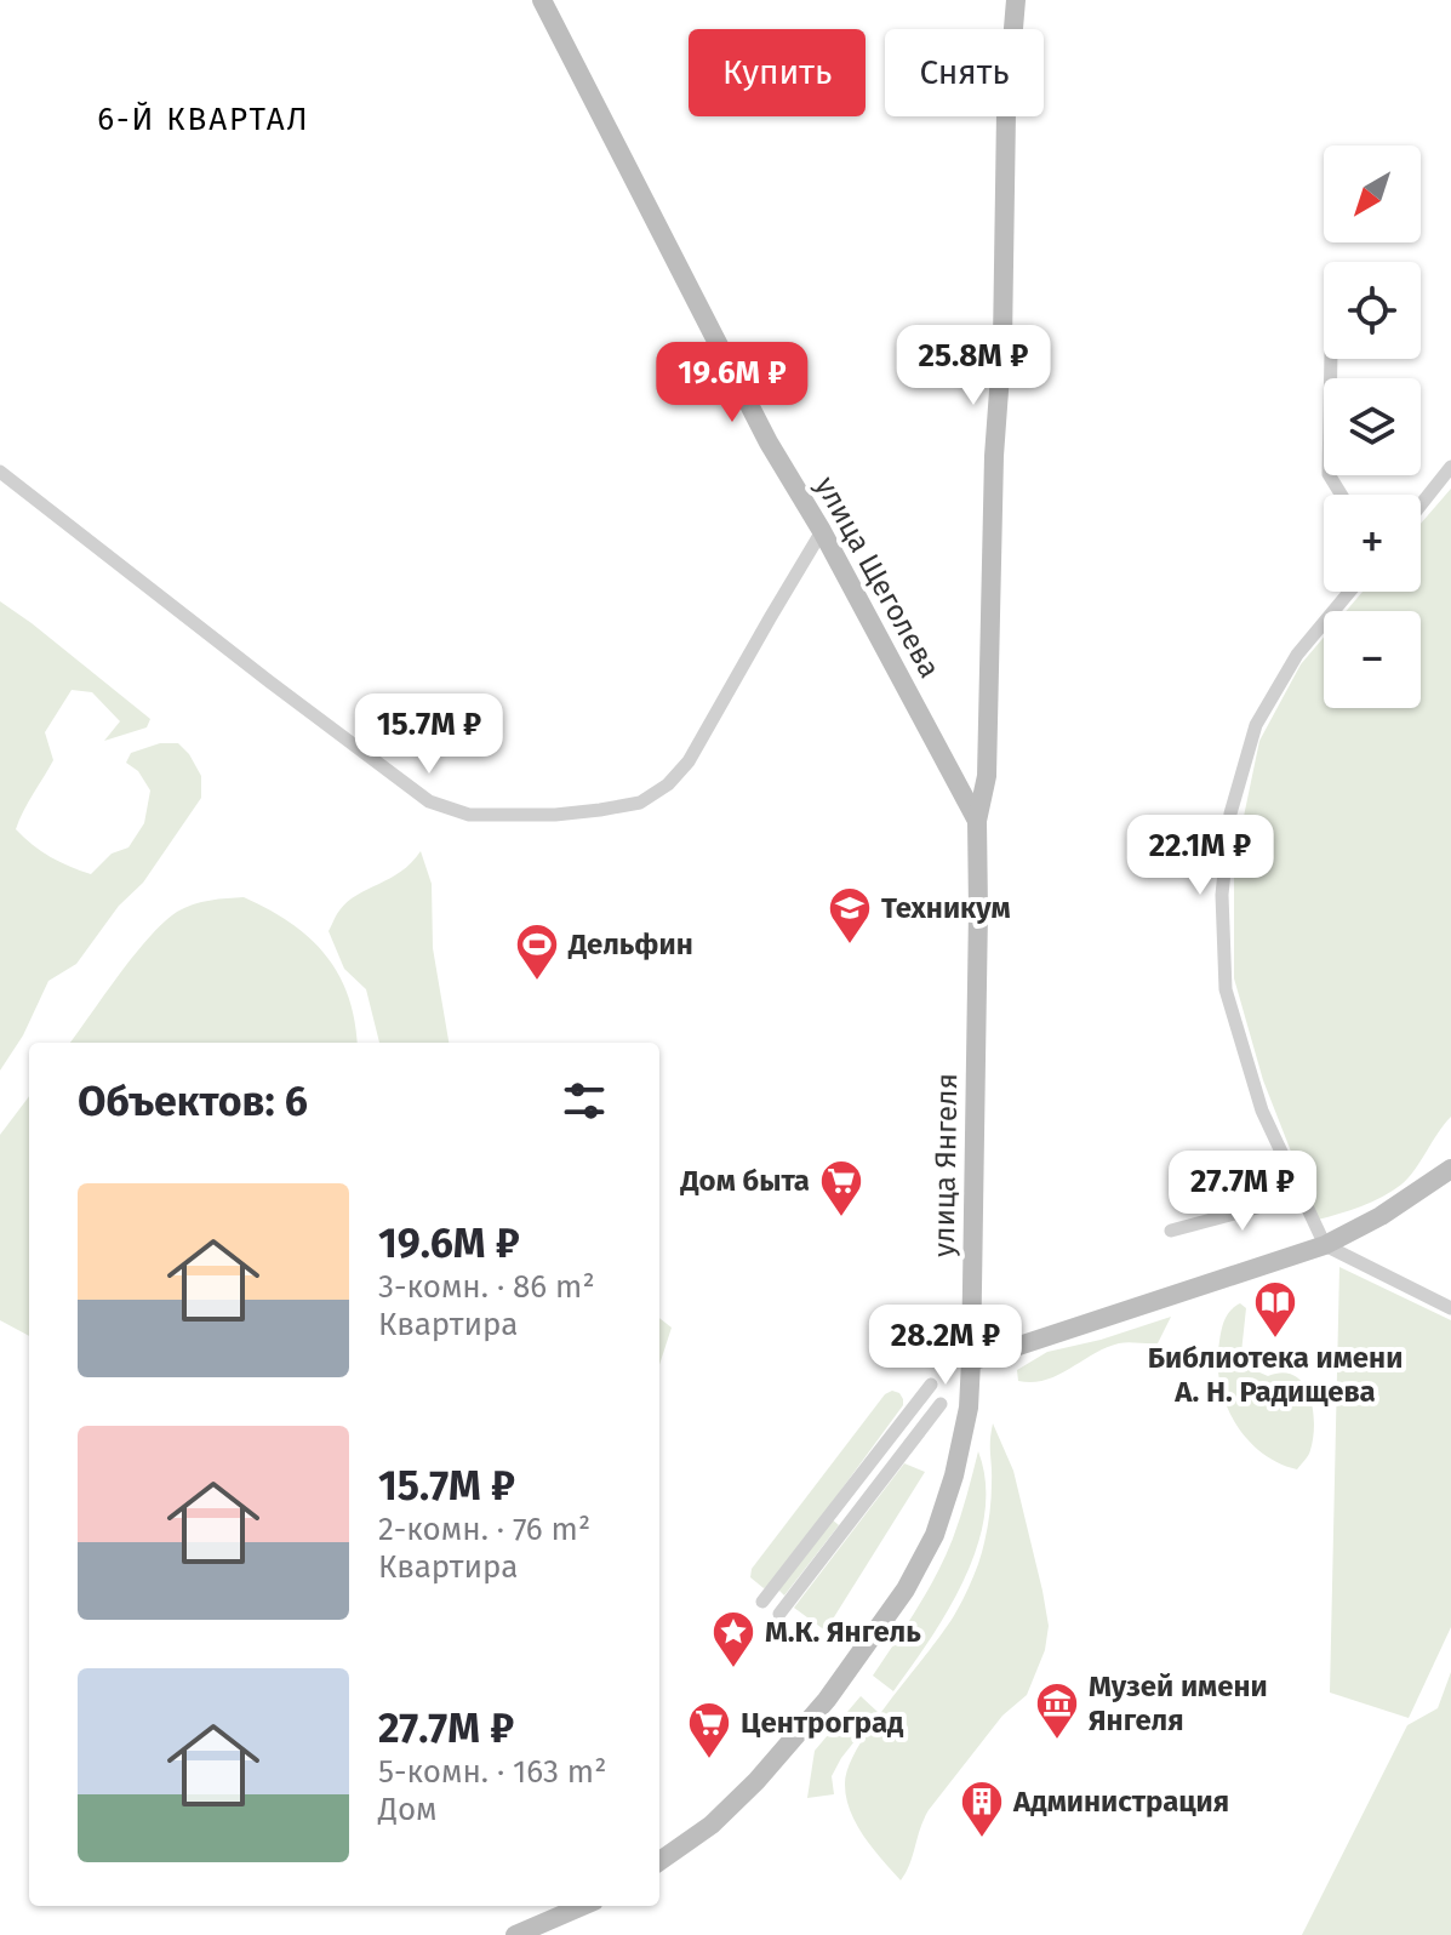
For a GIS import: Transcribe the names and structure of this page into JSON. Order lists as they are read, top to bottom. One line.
{"streets":{"street":["улица Щеголева","улица Янгеля"]},"crossings":[["улица Щеголева","улица Янгеля"]],"districts":["6-Й КВАРТАЛ"],"places":{"school or university":["Техникум"],"sports":["Дельфин"],"supermarket":["Дом быта","Центроград"],"library":["Библиотека имени А. Н. Радищева"],"place":["М.К. Янгель"],"museum":["Музей имени Янгеля"],"building":["Администрация"]},"north":"bottom left","page":{"chip":["Купить","Снять"],"map_buttons":["+","−"],"price":["25.8M ₽","19.6M ₽","15.7M ₽","22.1M ₽","27.7M ₽","28.2M ₽"],"heading":"Объектов: 6","list":[{"name":"19.6M ₽","note":"3-комн. · 86 m² · Квартира"},{"name":"15.7M ₽","note":"2-комн. · 76 m² · Квартира"},{"name":"27.7M ₽","note":"5-комн. · 163 m² · Дом"}]}}
